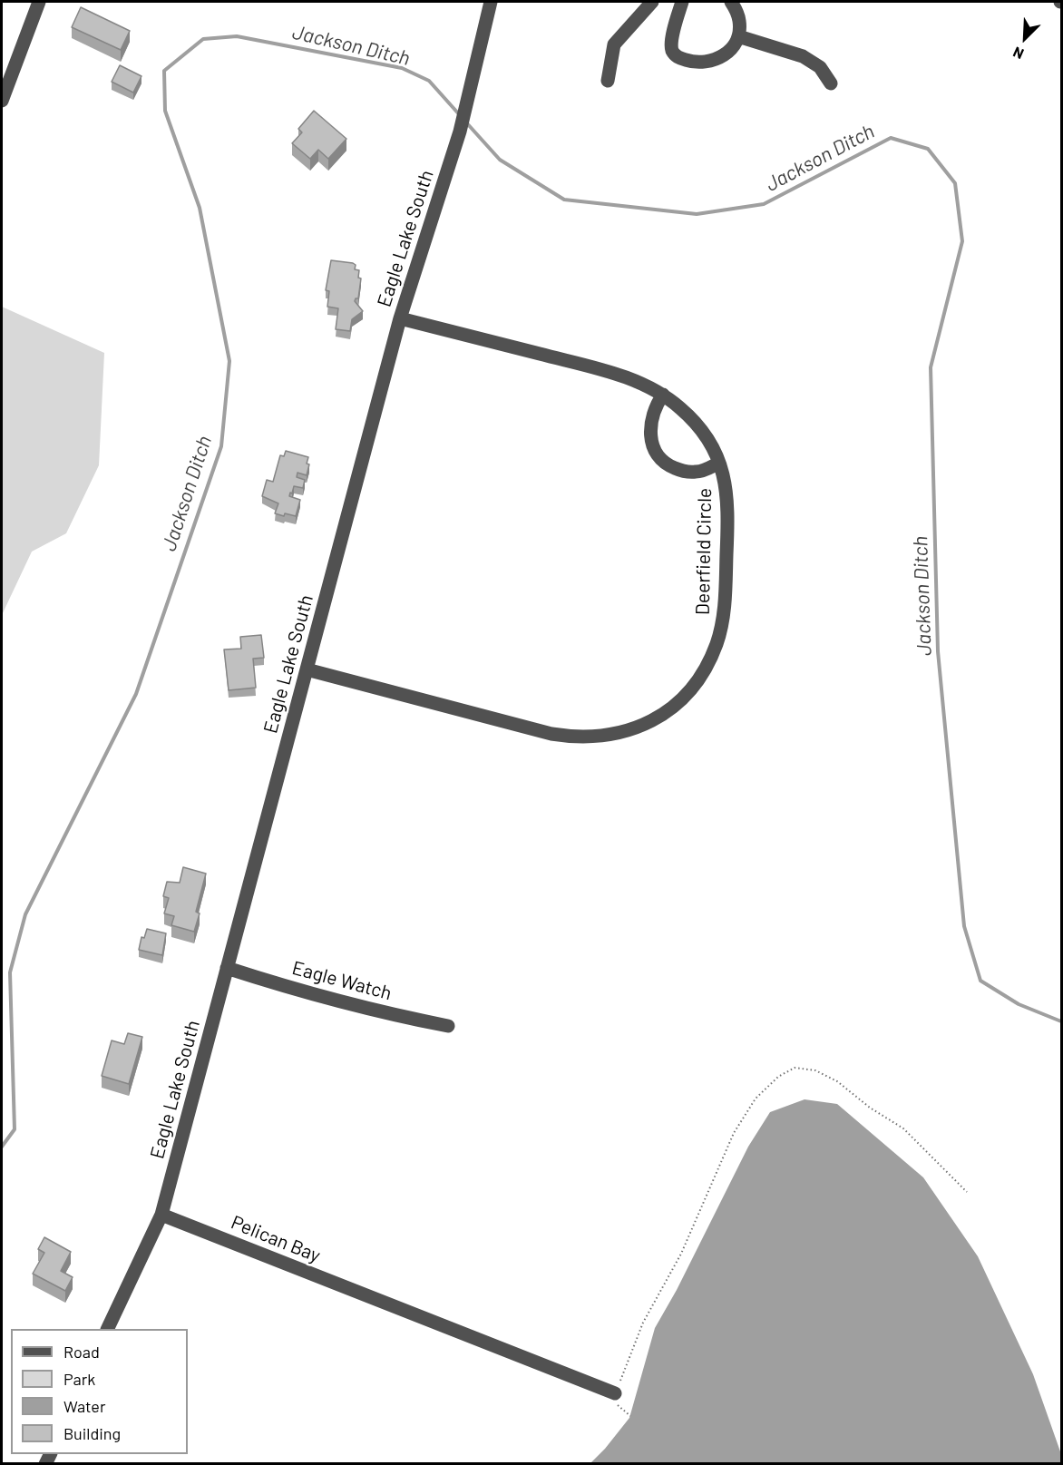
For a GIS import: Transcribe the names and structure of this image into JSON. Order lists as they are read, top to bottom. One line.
{"streets":{"street":["Eagle Lake South","Deerfield Circle","Eagle Watch","Pelican Bay"]},"crossings":[["Eagle Lake South","Deerfield Circle"],["Eagle Lake South","Eagle Watch"],["Eagle Lake South","Pelican Bay"]],"water":["Jackson Ditch"],"legend":["Road","Park","Water","Building"],"north":"bottom left"}
